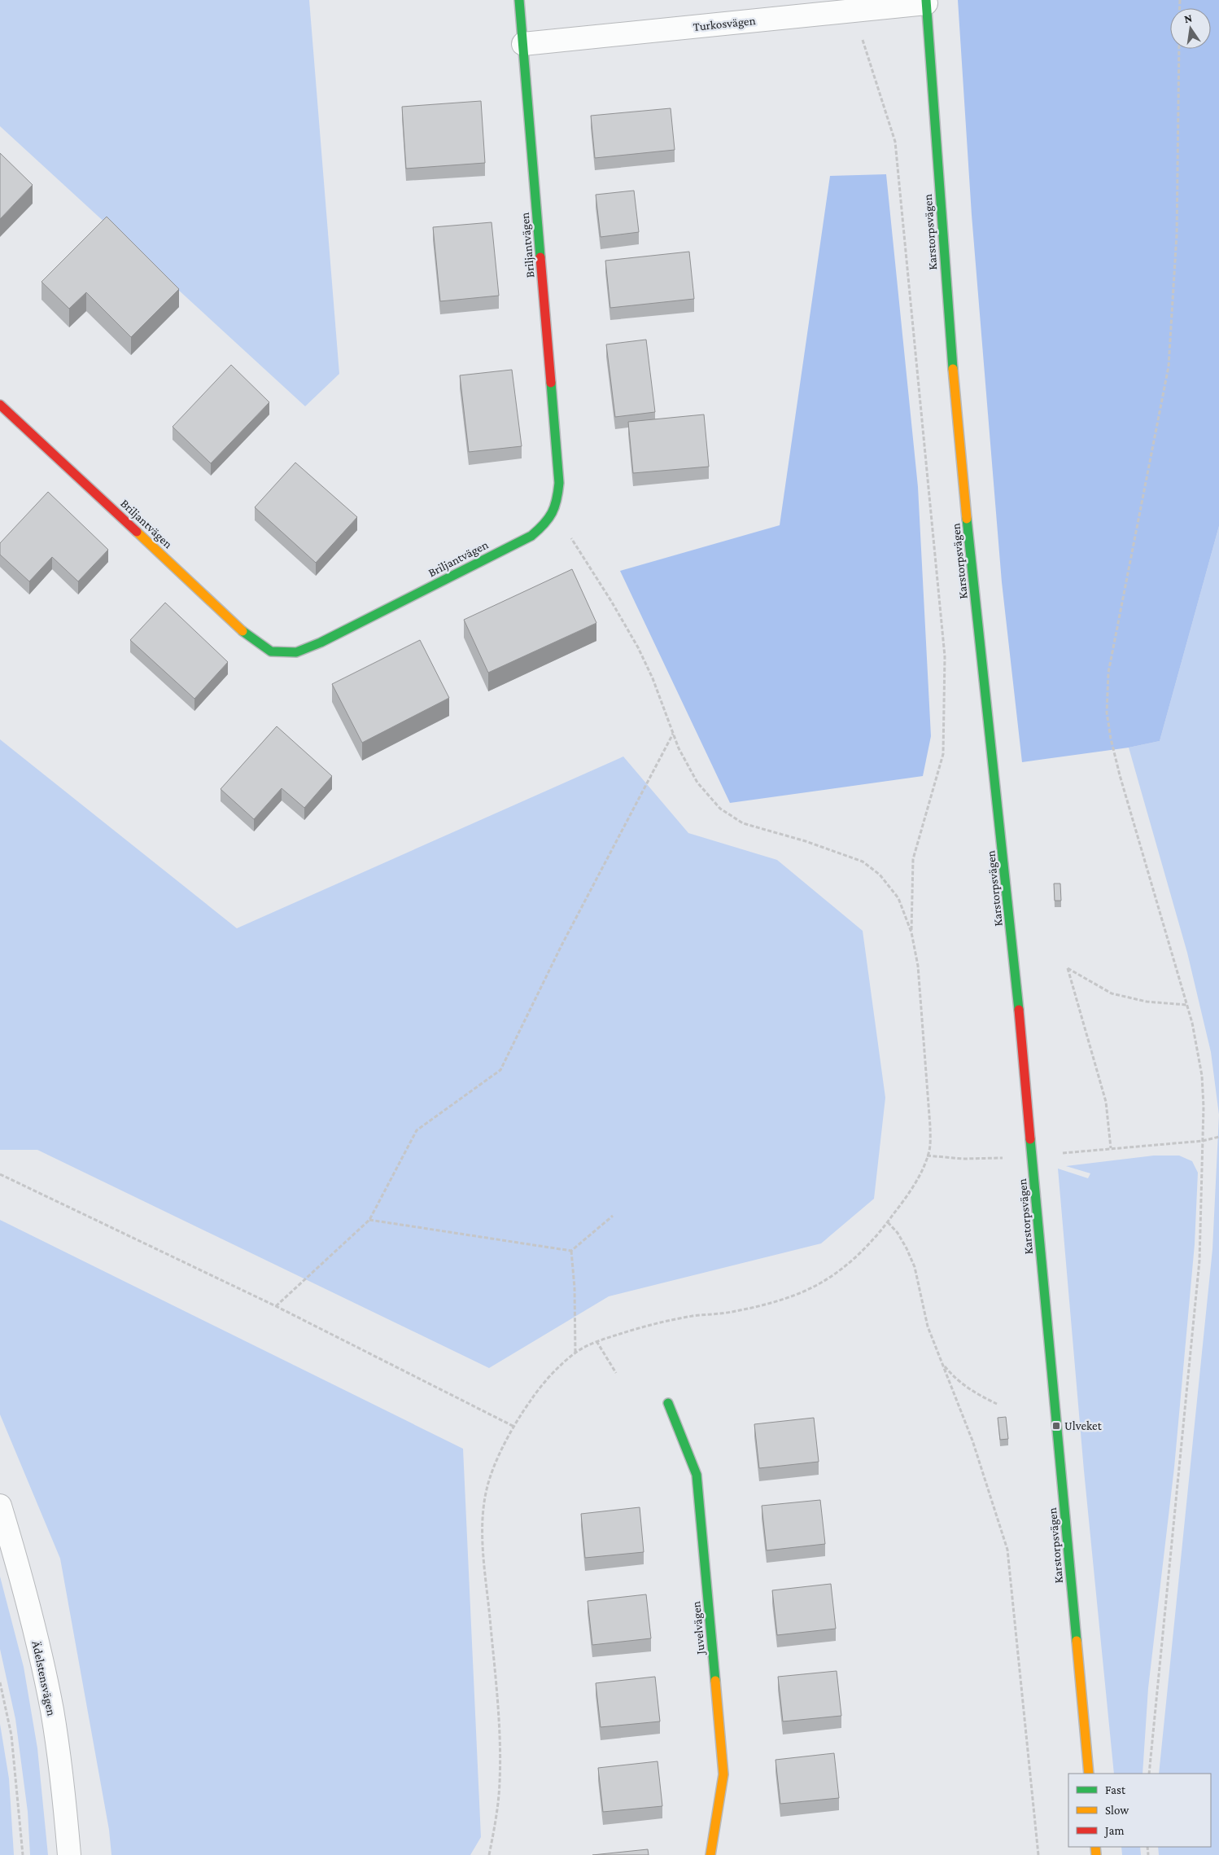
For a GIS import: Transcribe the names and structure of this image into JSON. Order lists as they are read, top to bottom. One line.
{"streets":{"main road":["Karstorpsvägen","Briljantvägen","Juvelvägen"],"street":["Turkosvägen","Ädelstensvägen"]},"crossings":[["Turkosvägen","Karstorpsvägen"],["Turkosvägen","Briljantvägen"]],"places":{"transit":["Ulveket"]},"legend":["Fast","Slow","Jam"],"north":"top"}
